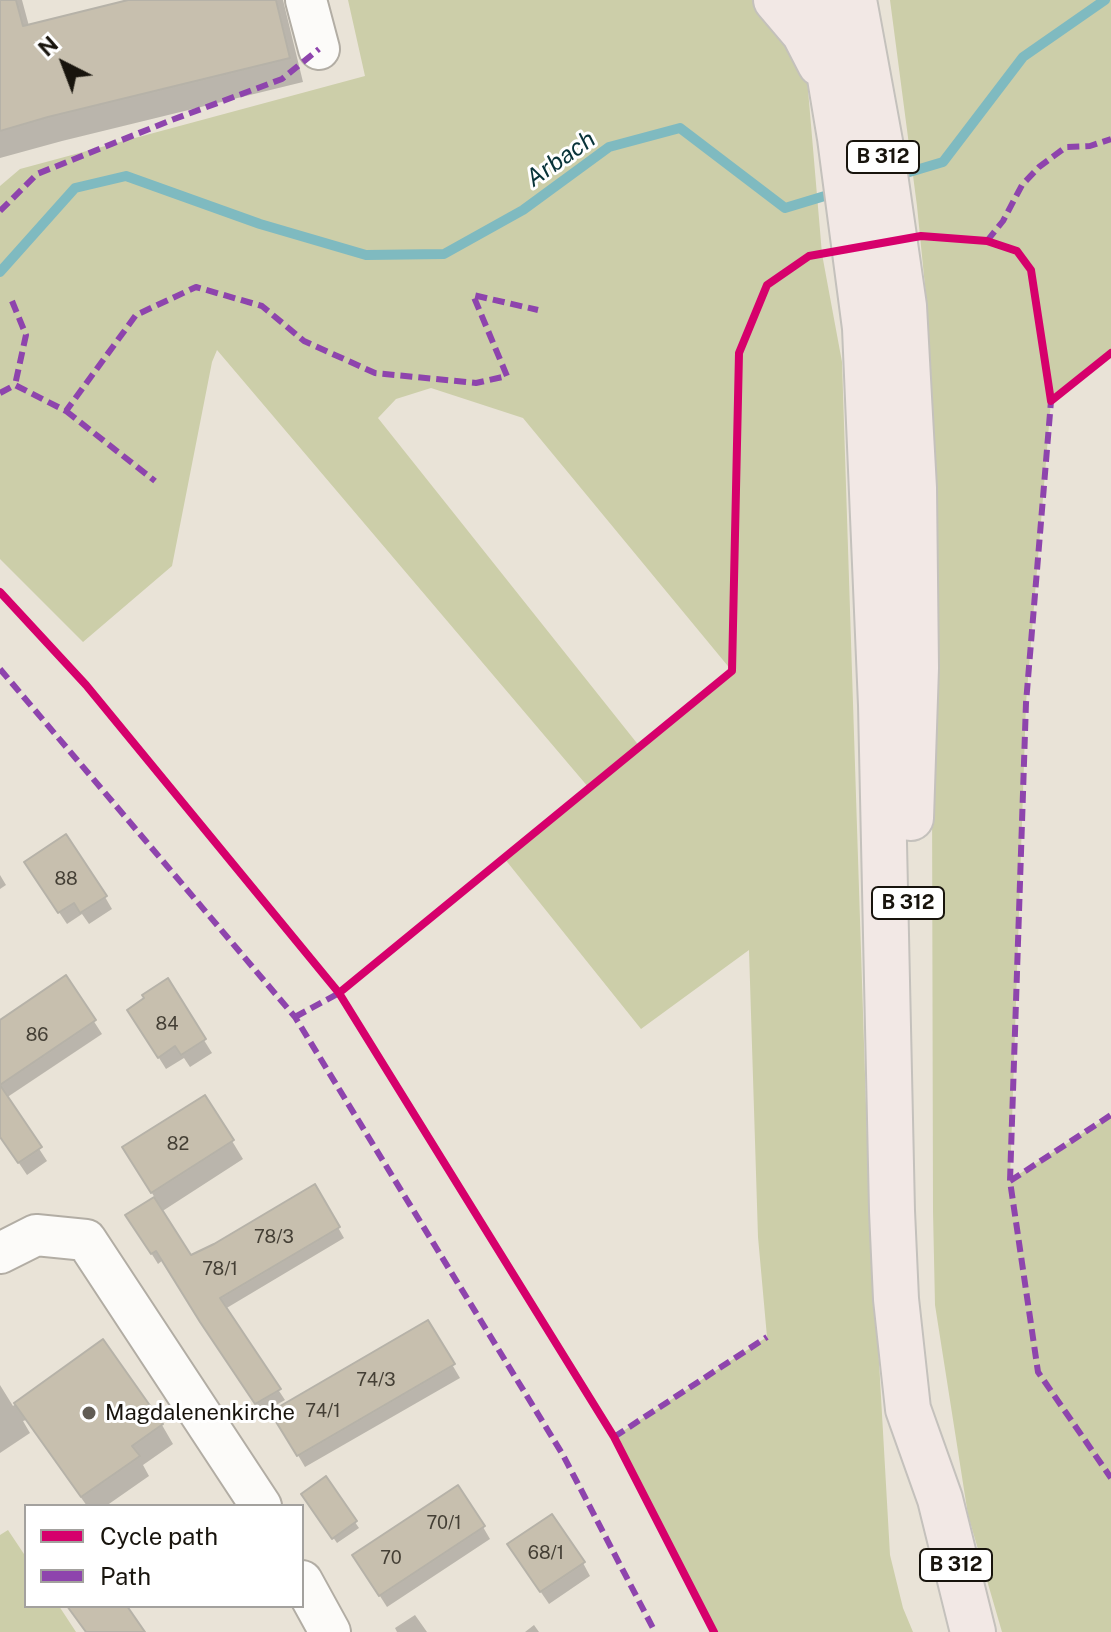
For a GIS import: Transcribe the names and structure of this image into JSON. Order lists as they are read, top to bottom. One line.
{"streets":{"main road":["B 312"]},"water":["Arbach"],"places":["Magdalenenkirche"],"house_numbers":["88","84","86","82","78/3","78/1","74/3","74/1","70/1","68/1","70"],"legend":["Cycle path","Path"],"north":"top left"}
